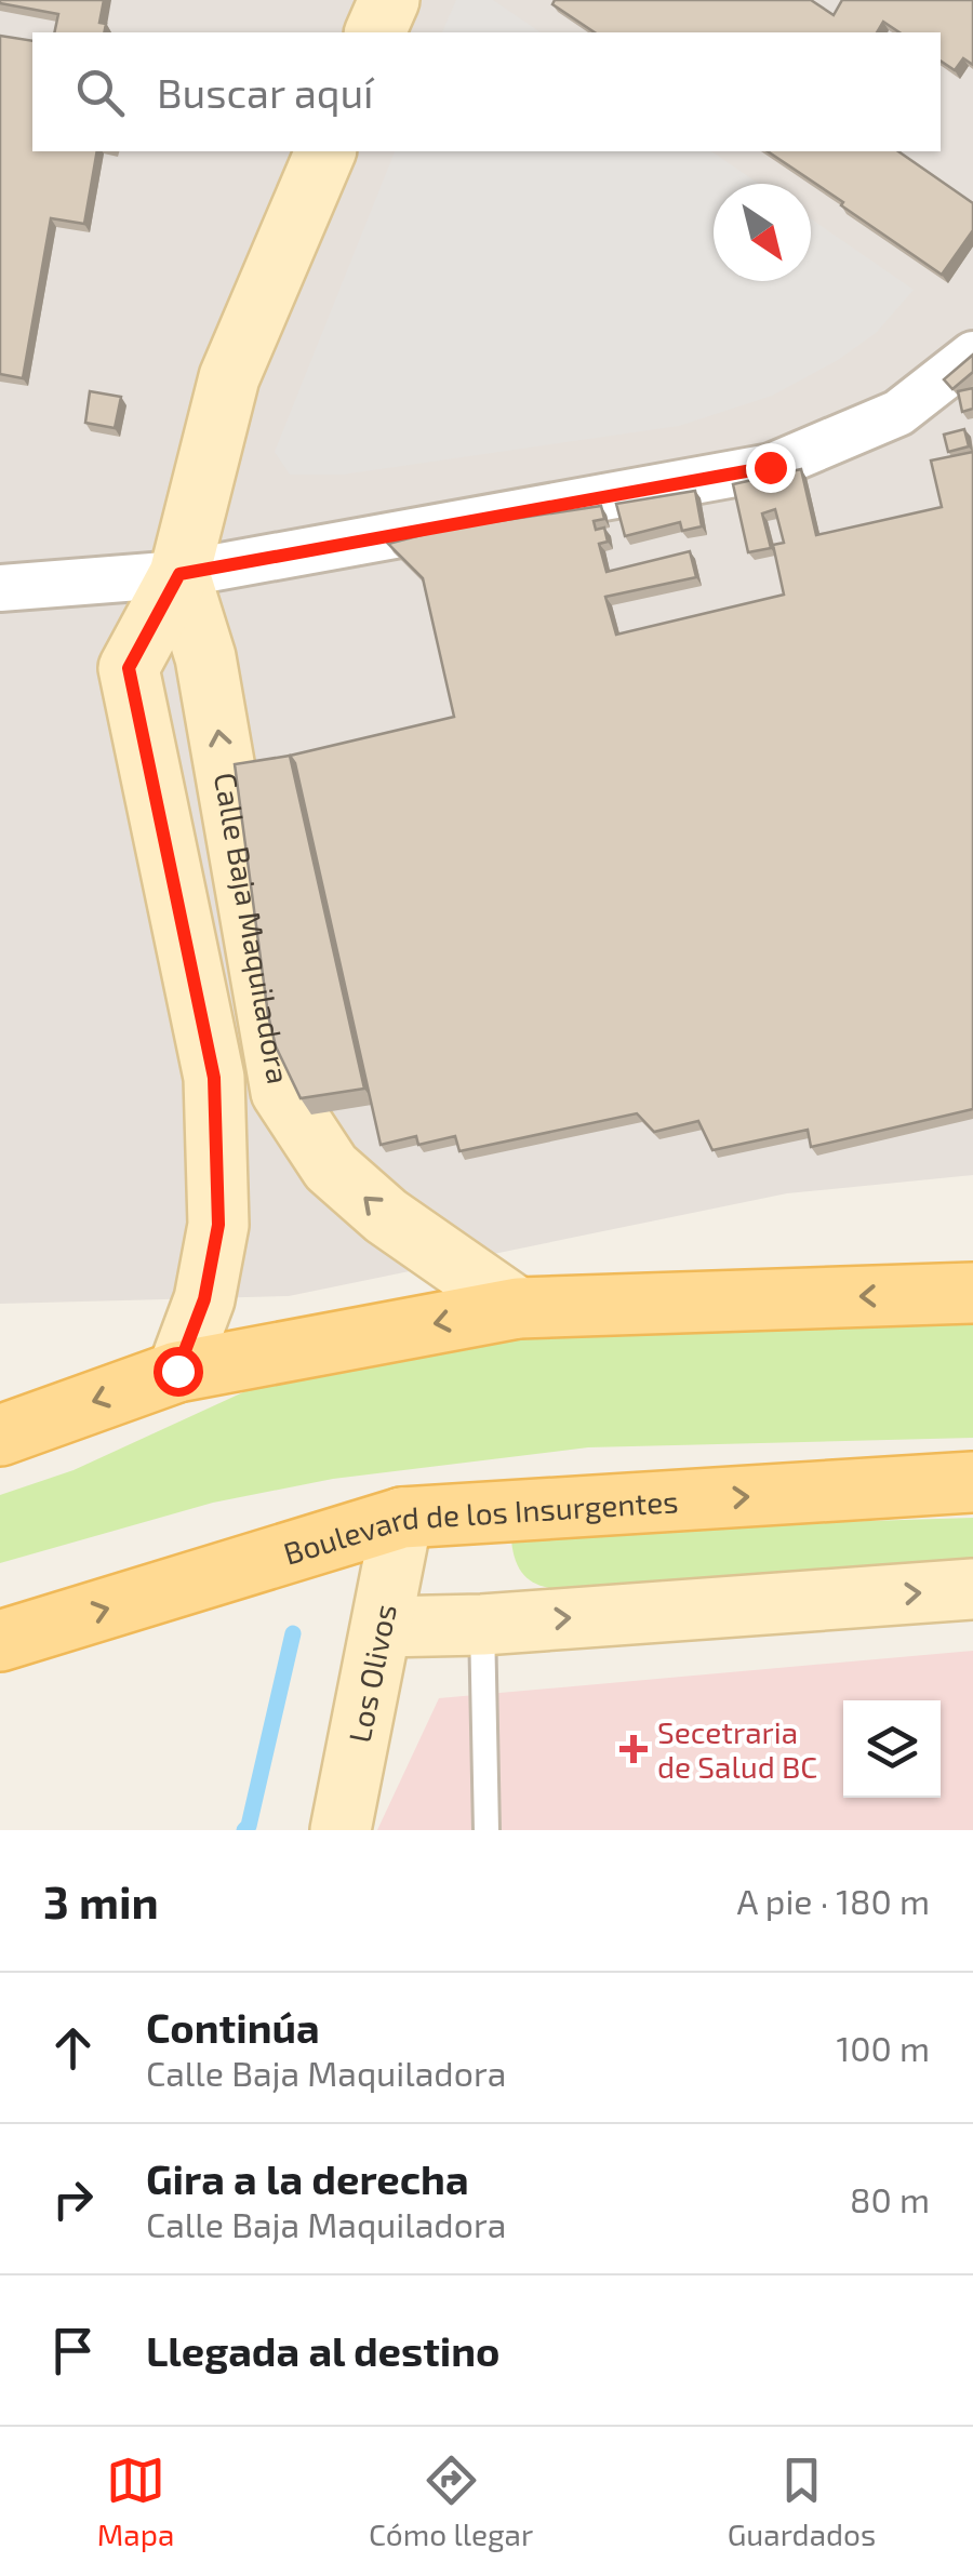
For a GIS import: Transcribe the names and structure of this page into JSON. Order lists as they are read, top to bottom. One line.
{"streets":{"main road":["Boulevard de los Insurgentes"],"street":["Calle Baja Maquiladora","Los Olivos"]},"crossings":[["Boulevard de los Insurgentes","Los Olivos"]],"one_way":["Calle Baja Maquiladora"],"places":{"health":["Secetraria de Salud BC"]},"north":"bottom right","page":{"search":"Buscar aquí","heading":["3 min","A pie · 180 m"],"list":[["Continúa","Calle Baja Maquiladora","100 m"],["Gira a la derecha","Calle Baja Maquiladora","80 m"],"Llegada al destino"],"nav":["Mapa","Cómo llegar","Guardados"]}}
